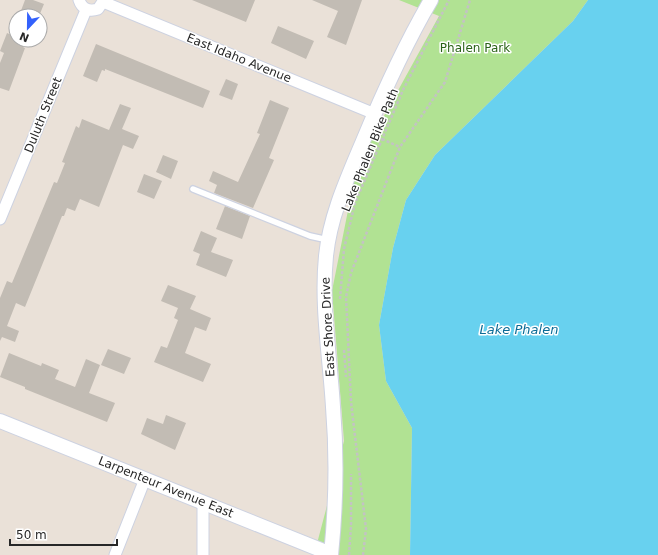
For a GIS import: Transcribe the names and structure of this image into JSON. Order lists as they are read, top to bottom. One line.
{"streets":{"street":["East Idaho Avenue","Duluth Street","East Shore Drive","Larpenteur Avenue East"],"path":["Lake Phalen Bike Path"]},"crossings":[["East Idaho Avenue","East Shore Drive"],["East Shore Drive","Larpenteur Avenue East"]],"water":["Lake Phalen"],"parks":["Phalen Park"],"scale_bar":"50 m","north":"bottom"}
